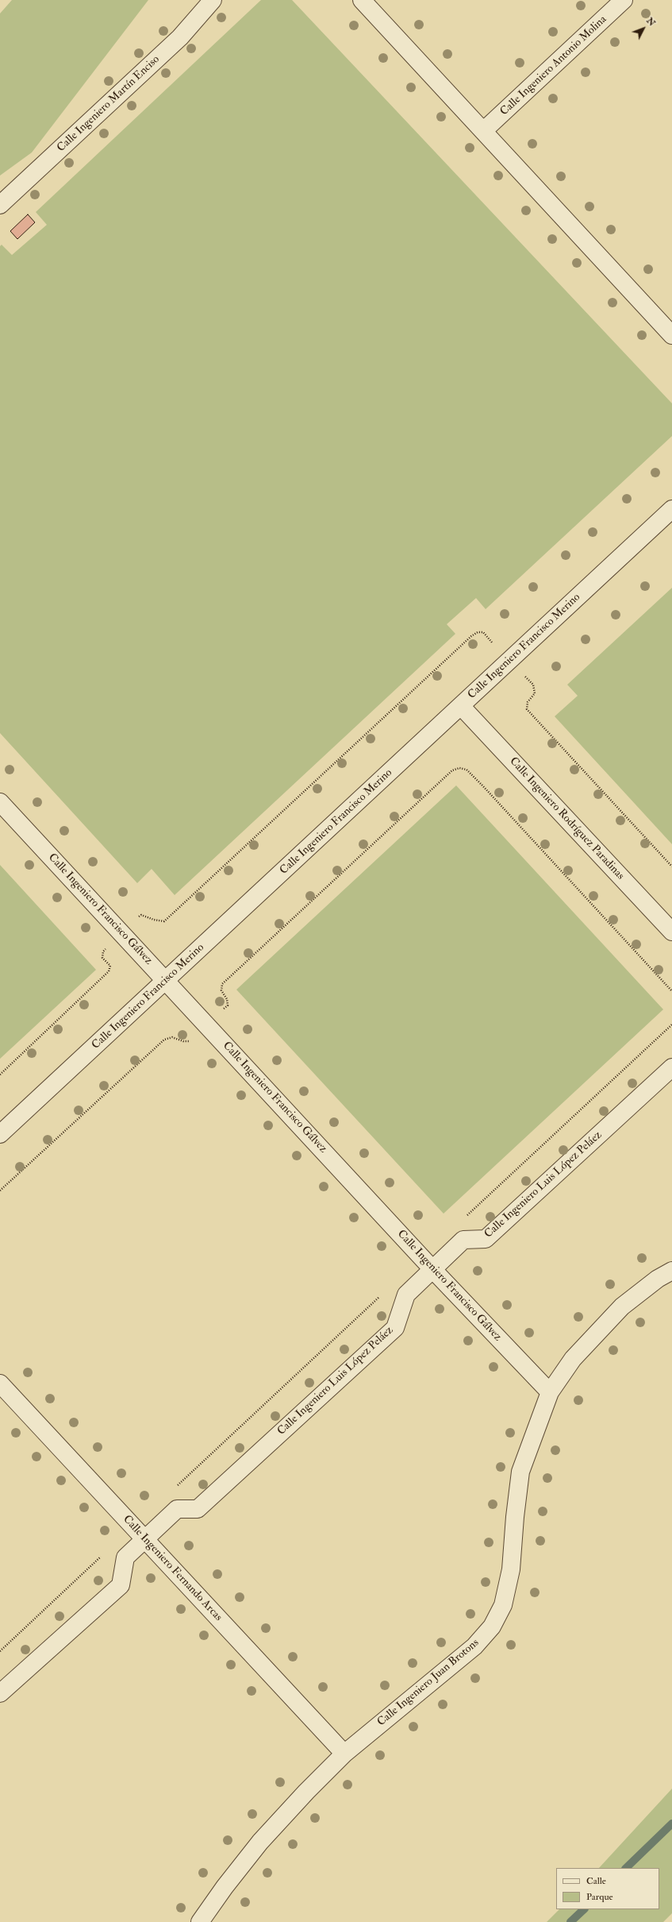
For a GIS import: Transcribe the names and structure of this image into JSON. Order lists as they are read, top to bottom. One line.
{"streets":{"street":["Calle Ingeniero Antonio Molina","Calle Ingeniero Martín Enciso","Calle Ingeniero Francisco Merino","Calle Ingeniero Rodríguez Paradinas","Calle Ingeniero Francisco Gálvez","Calle Ingeniero Luis López Peláez","Calle Ingeniero Fernando Arcas","Calle Ingeniero Juan Brotons"]},"crossings":[["Calle Ingeniero Francisco Merino","Calle Ingeniero Rodríguez Paradinas"],["Calle Ingeniero Francisco Merino","Calle Ingeniero Francisco Gálvez"],["Calle Ingeniero Francisco Gálvez","Calle Ingeniero Luis López Peláez"],["Calle Ingeniero Francisco Gálvez","Calle Ingeniero Juan Brotons"],["Calle Ingeniero Luis López Peláez","Calle Ingeniero Fernando Arcas"],["Calle Ingeniero Fernando Arcas","Calle Ingeniero Juan Brotons"]],"legend":["Calle","Parque"],"north":"top right"}
